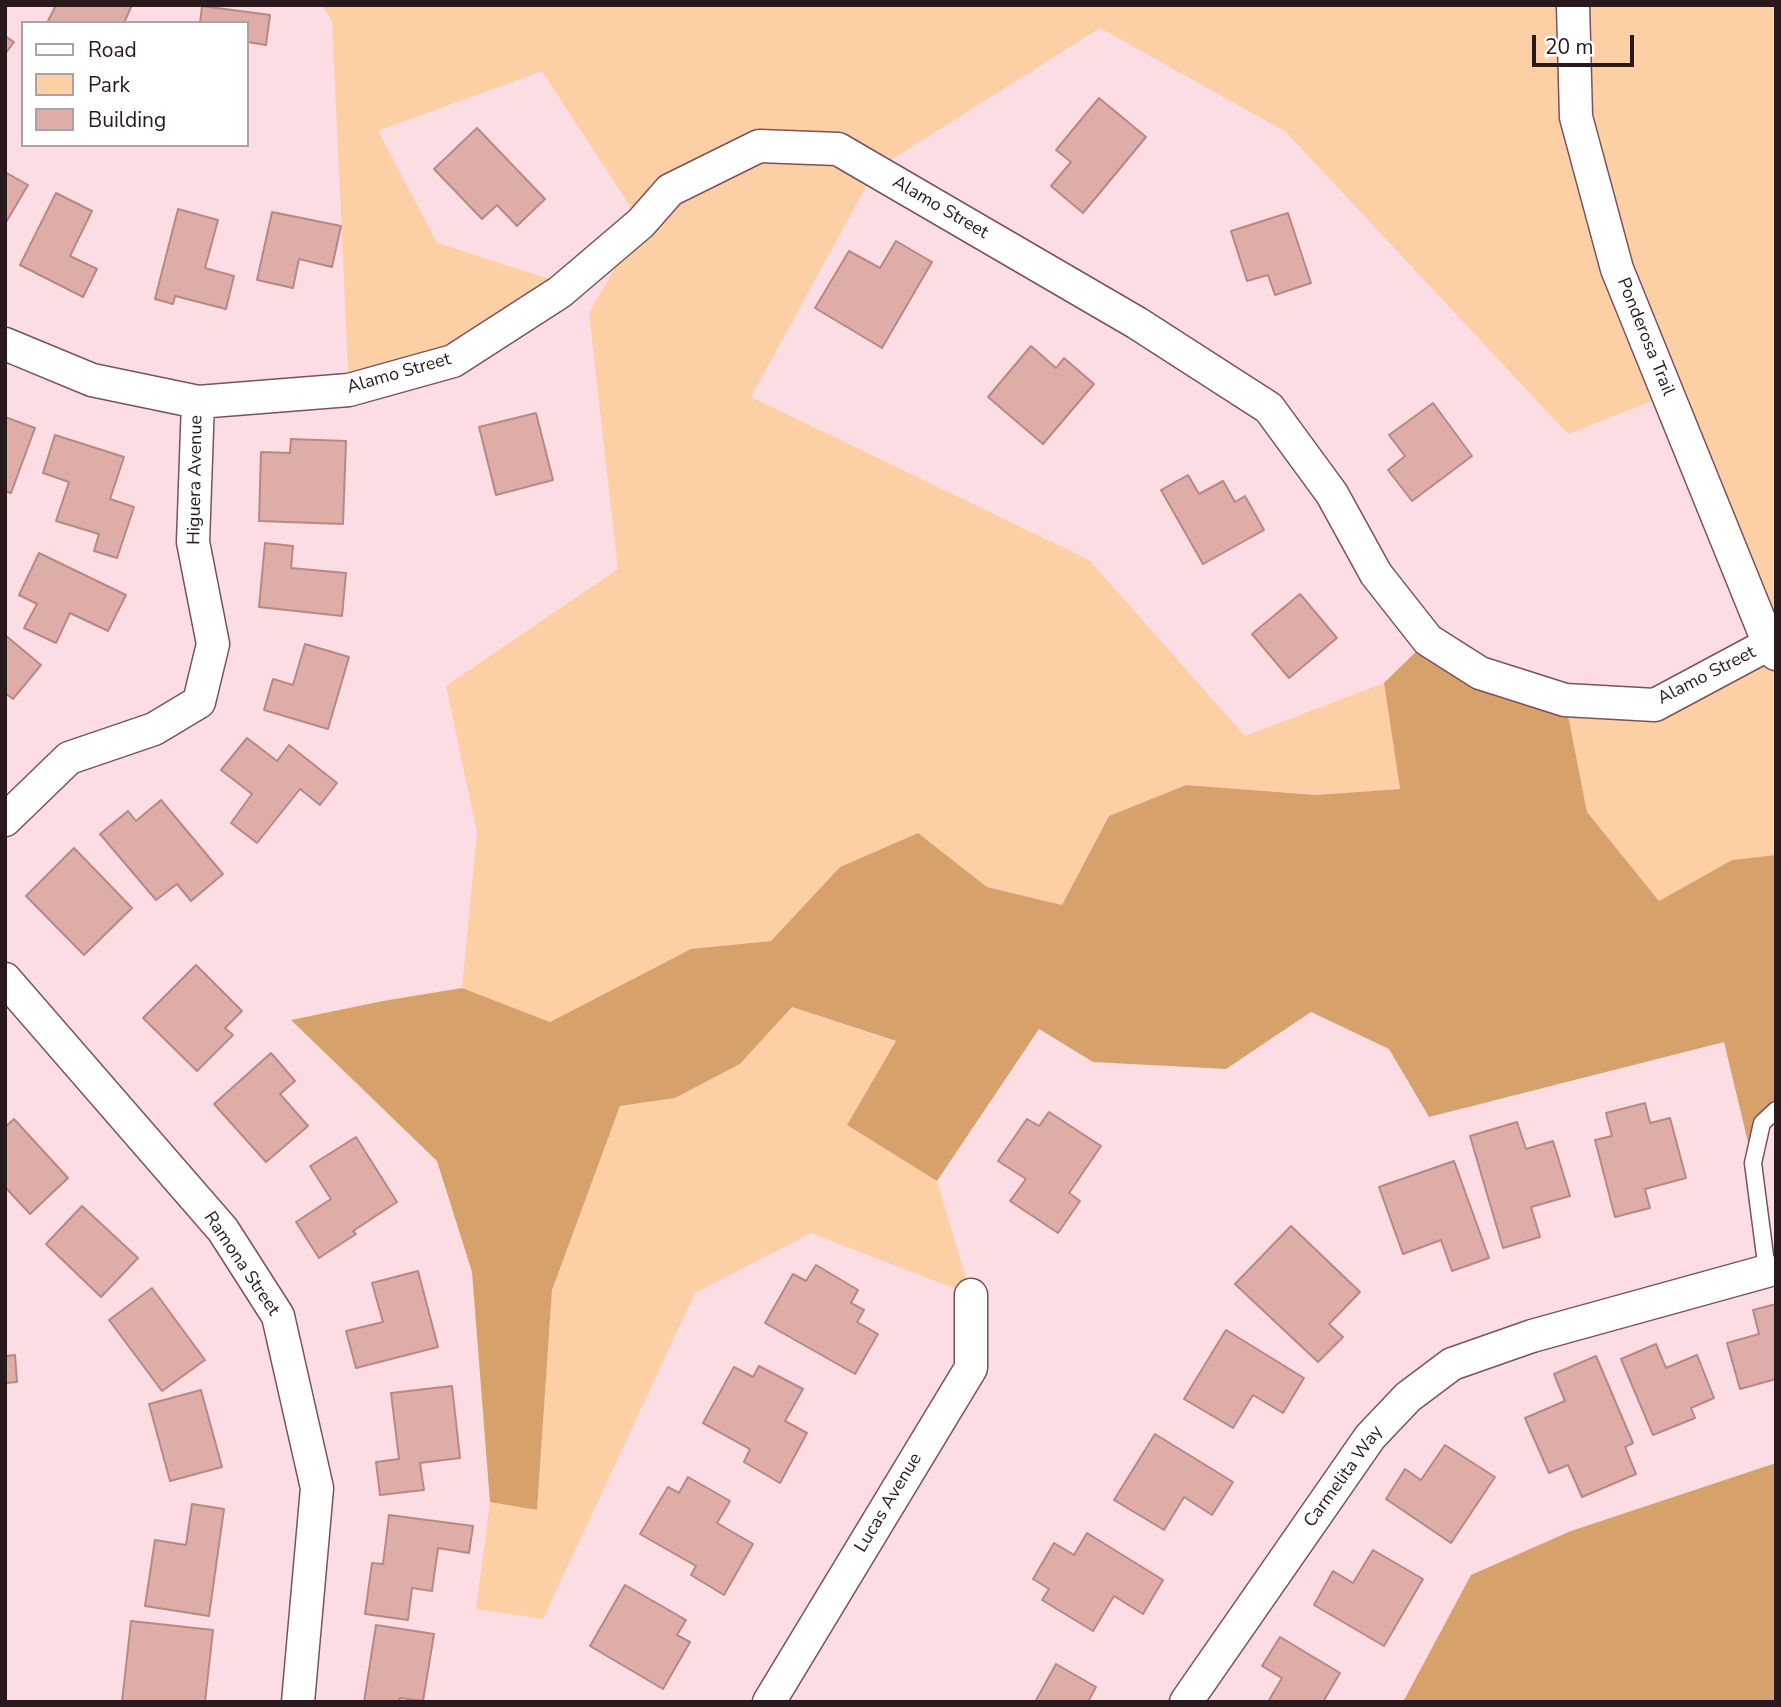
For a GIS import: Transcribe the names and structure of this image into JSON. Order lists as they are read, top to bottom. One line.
{"streets":{"street":["Alamo Street","Ponderosa Trail","Higuera Avenue","Ramona Street","Carmelita Way","Lucas Avenue"]},"crossings":[["Alamo Street","Ponderosa Trail"],["Alamo Street","Higuera Avenue"]],"legend":["Road","Park","Building"],"scale_bar":"20 m"}
